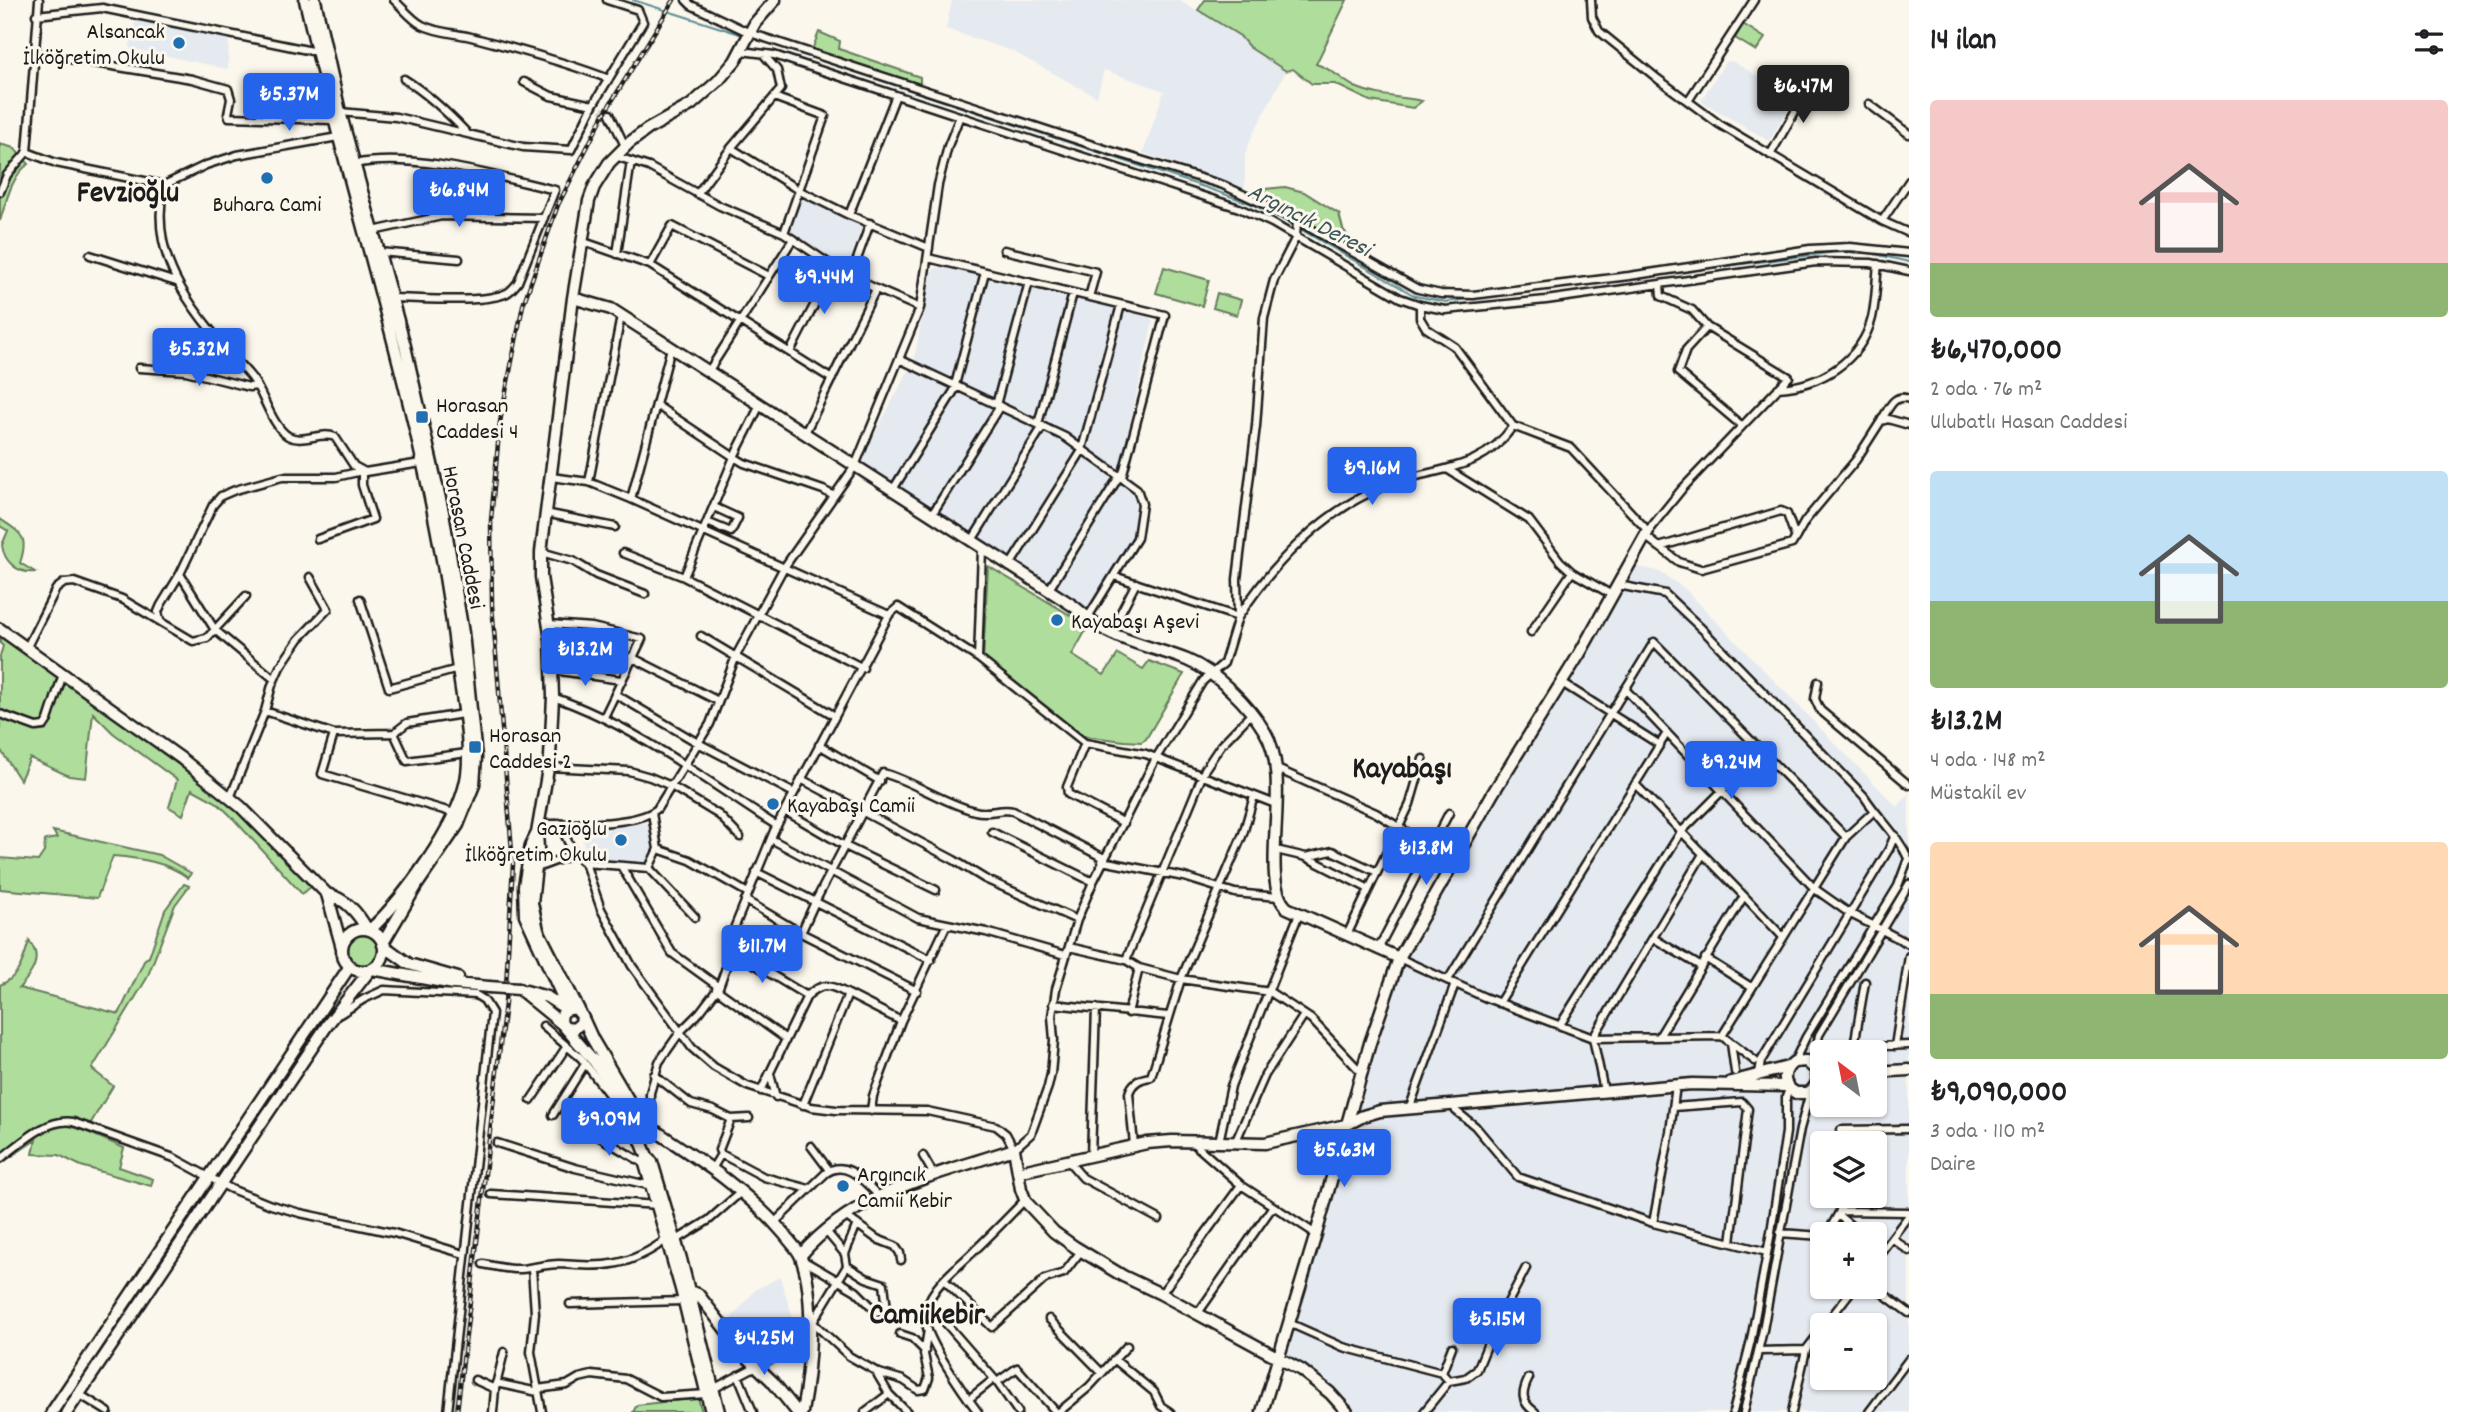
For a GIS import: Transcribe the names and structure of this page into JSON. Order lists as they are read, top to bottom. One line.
{"streets":{"street":["Horasan Caddesi"]},"districts":["Fevzioğlu","Kayabaşı","Camiikebir"],"water":["Argıncık Deresi"],"places":{"other":["Alsancak İlköğretim Okulu","Buhara Cami","Kayabaşı Aşevi","Kayabaşı Camii","Gazioğlu İlköğretim Okulu","Argıncık Camii Kebir"],"transit":["Horasan Caddesi 4","Horasan Caddesi 2"]},"north":"top left","page":{"heading":"14 ilan","price":["₺6.47M","₺5.37M","₺6.84M","₺9.44M","₺5.32M","₺9.16M","₺13.2M","₺9.24M","₺13.8M","₺11.7M","₺9.09M","₺5.63M","₺5.15M","₺4.25M"],"list":[{"name":"₺6,470,000","note":"2 oda · 76 m² · Ulubatlı Hasan Caddesi"},{"name":"₺13.2M","note":"4 oda · 148 m² · Müstakil ev"},{"name":"₺9,090,000","note":"3 oda · 110 m² · Daire"}],"map_buttons":["+","−"]}}
